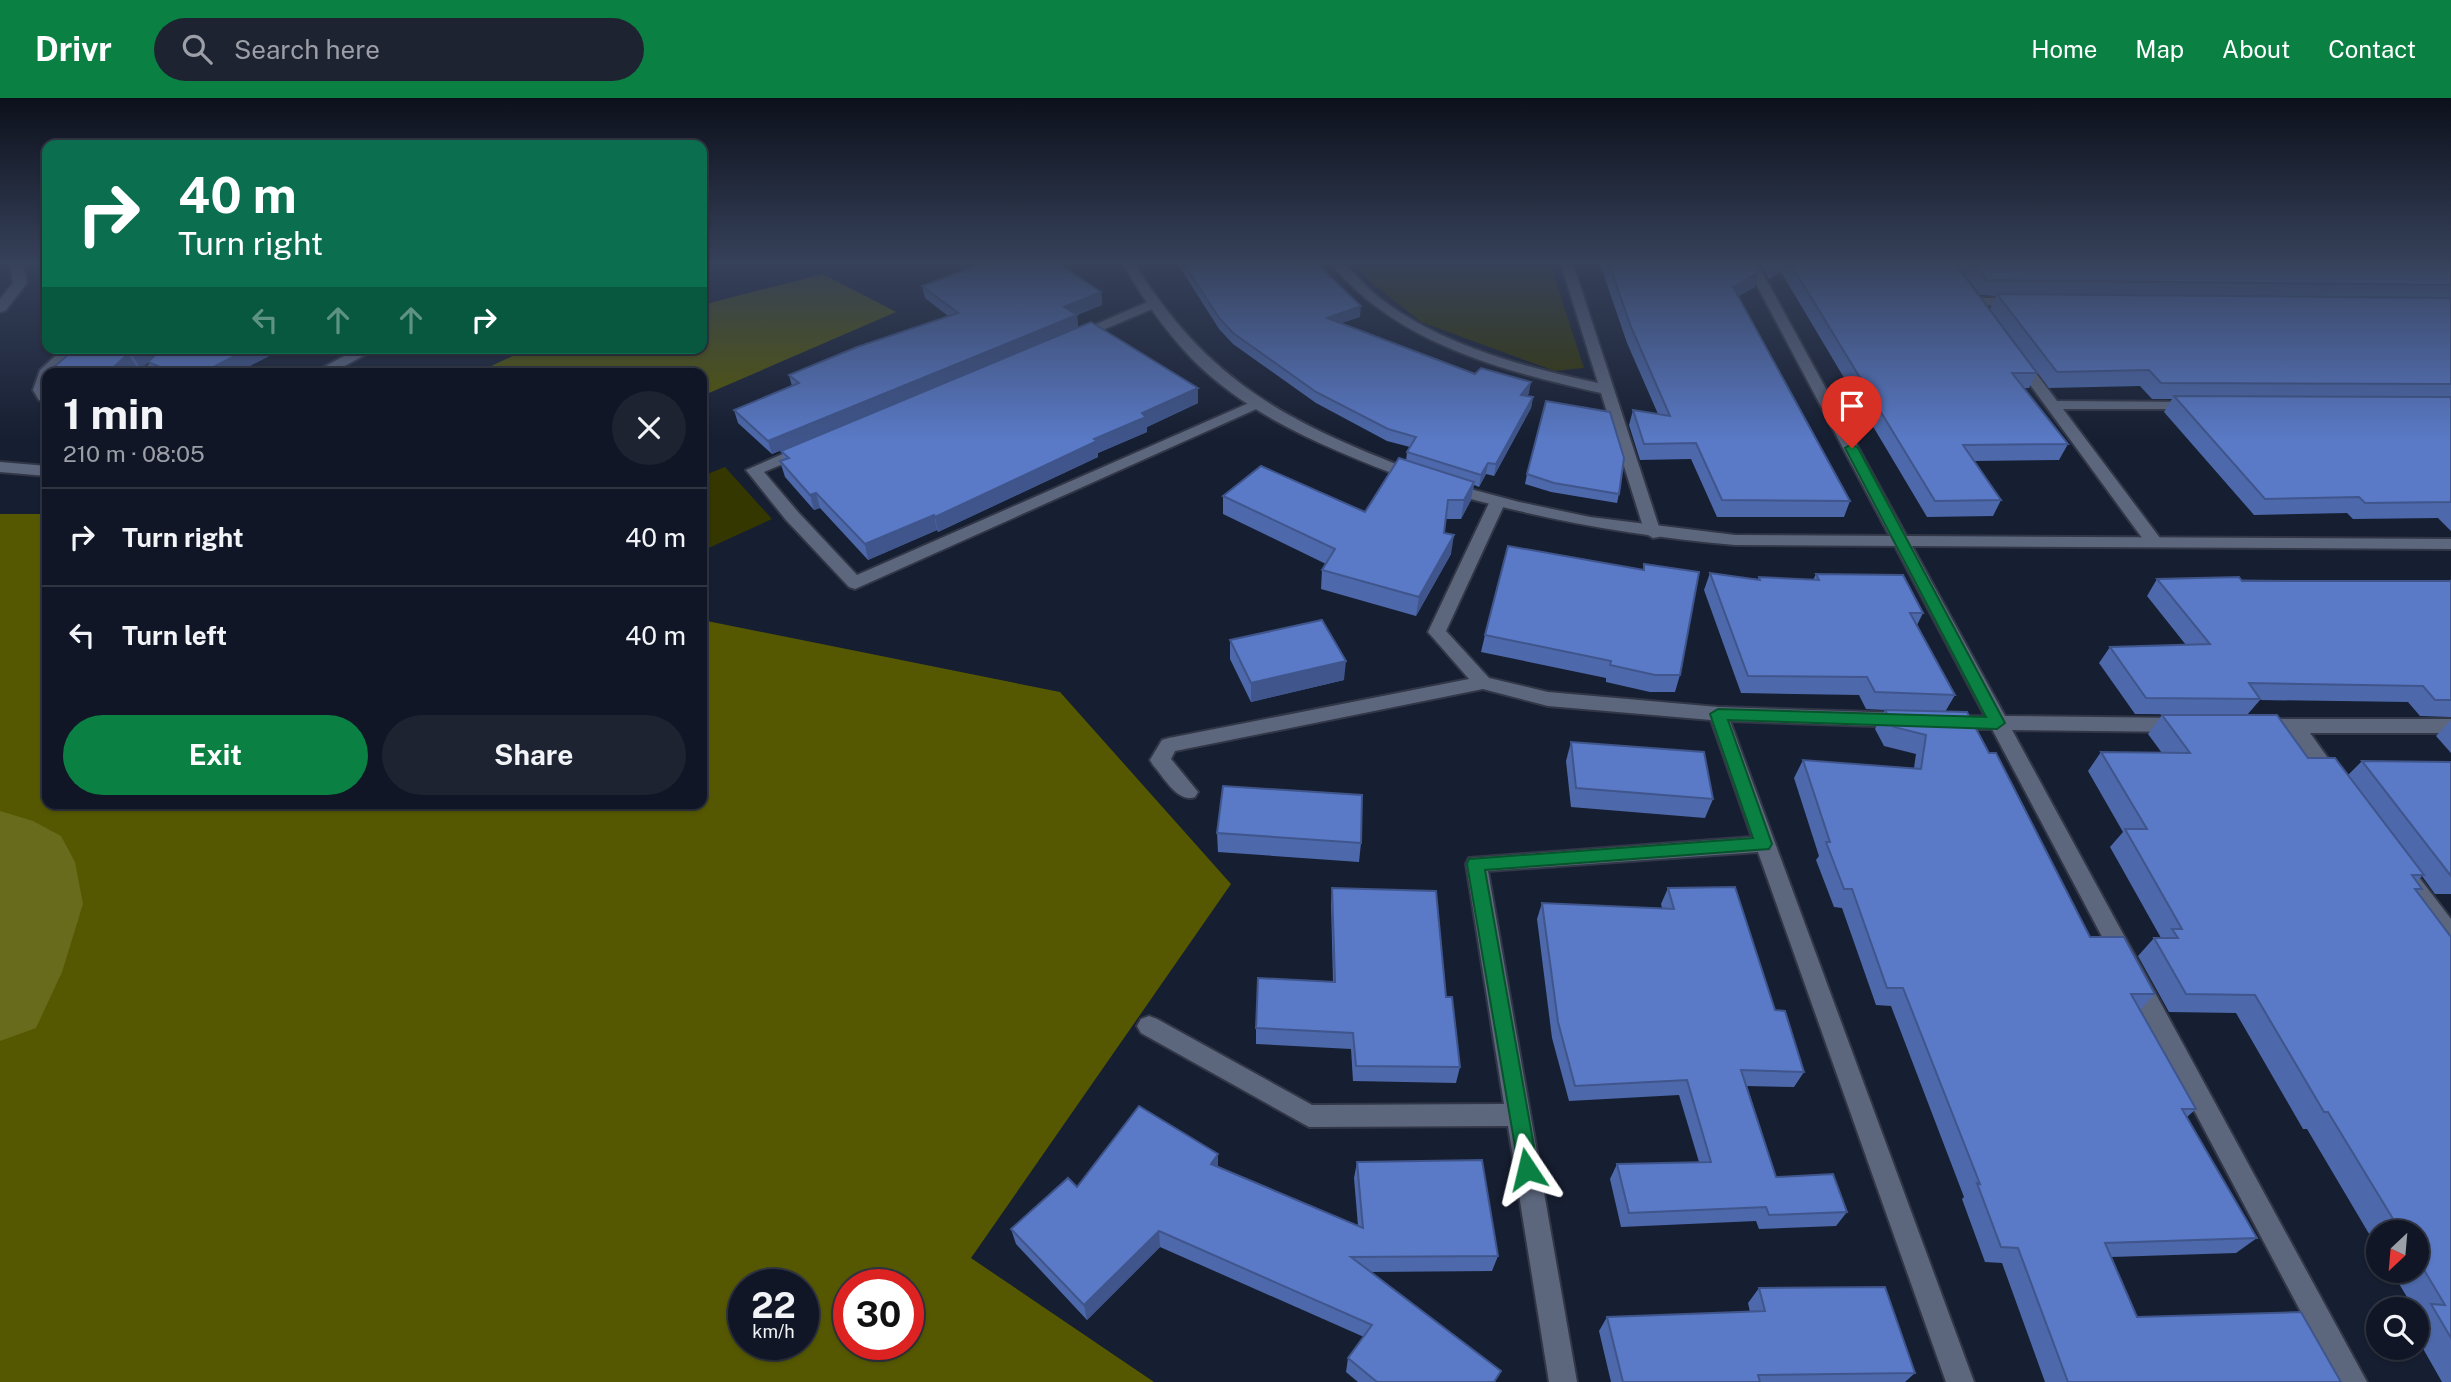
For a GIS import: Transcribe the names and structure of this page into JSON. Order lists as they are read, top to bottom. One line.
{"north":"bottom left","page":{"header":"Drivr","search":"Search here","nav":["Home","Map","About","Contact"],"turn":["40 m","Turn right"],"heading":["1 min","210 m · 08:05"],"list":[{"name":"Turn right","value":"40 m"},{"name":"Turn left","value":"40 m"}],"buttons":["Exit","Share"],"speed":"22 km/h","limit":"30"}}
